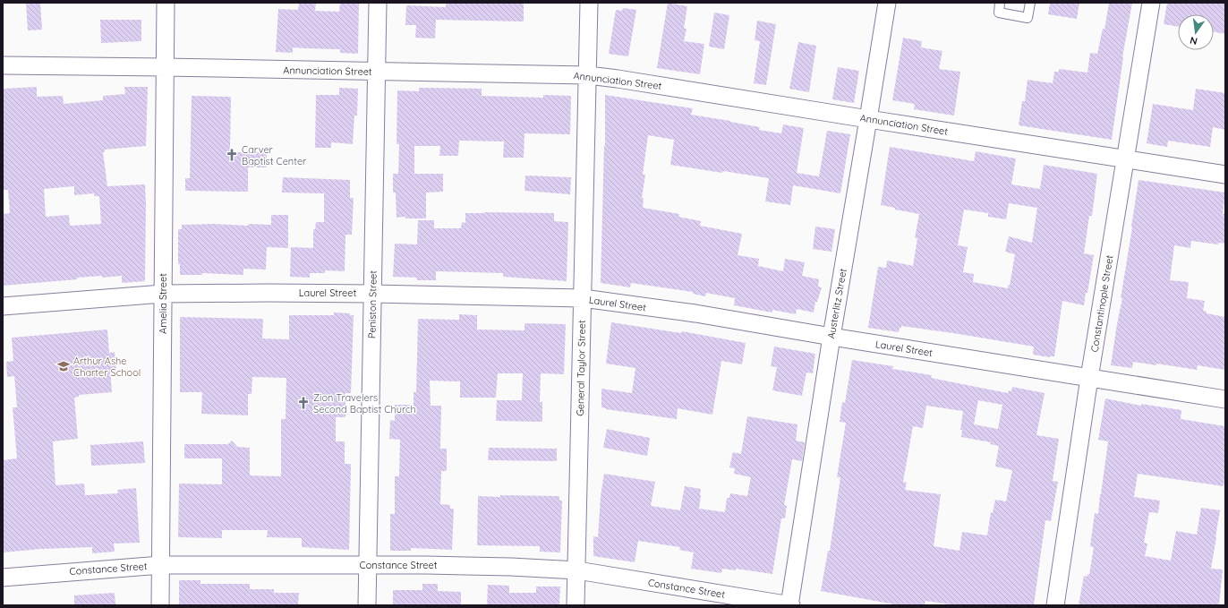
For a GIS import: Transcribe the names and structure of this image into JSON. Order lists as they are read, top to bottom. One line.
{"streets":{"street":["Annunciation Street","Laurel Street","Amelia Street","Austerlitz Street","Constantinople Street","Peniston Street","General Taylor Street","Constance Street"]},"crossings":[["Annunciation Street","Amelia Street"],["Annunciation Street","Austerlitz Street"],["Annunciation Street","Constantinople Street"],["Annunciation Street","Peniston Street"],["Annunciation Street","General Taylor Street"],["Laurel Street","Amelia Street"],["Laurel Street","Austerlitz Street"],["Laurel Street","Constantinople Street"],["Laurel Street","Peniston Street"],["Laurel Street","General Taylor Street"],["Amelia Street","Constance Street"],["Austerlitz Street","Constance Street"],["Peniston Street","Constance Street"],["General Taylor Street","Constance Street"]],"places":{"church":["Carver Baptist Center","Zion Travelers Second Baptist Church"],"school or university":["Arthur Ashe Charter School"]},"north":"bottom"}
